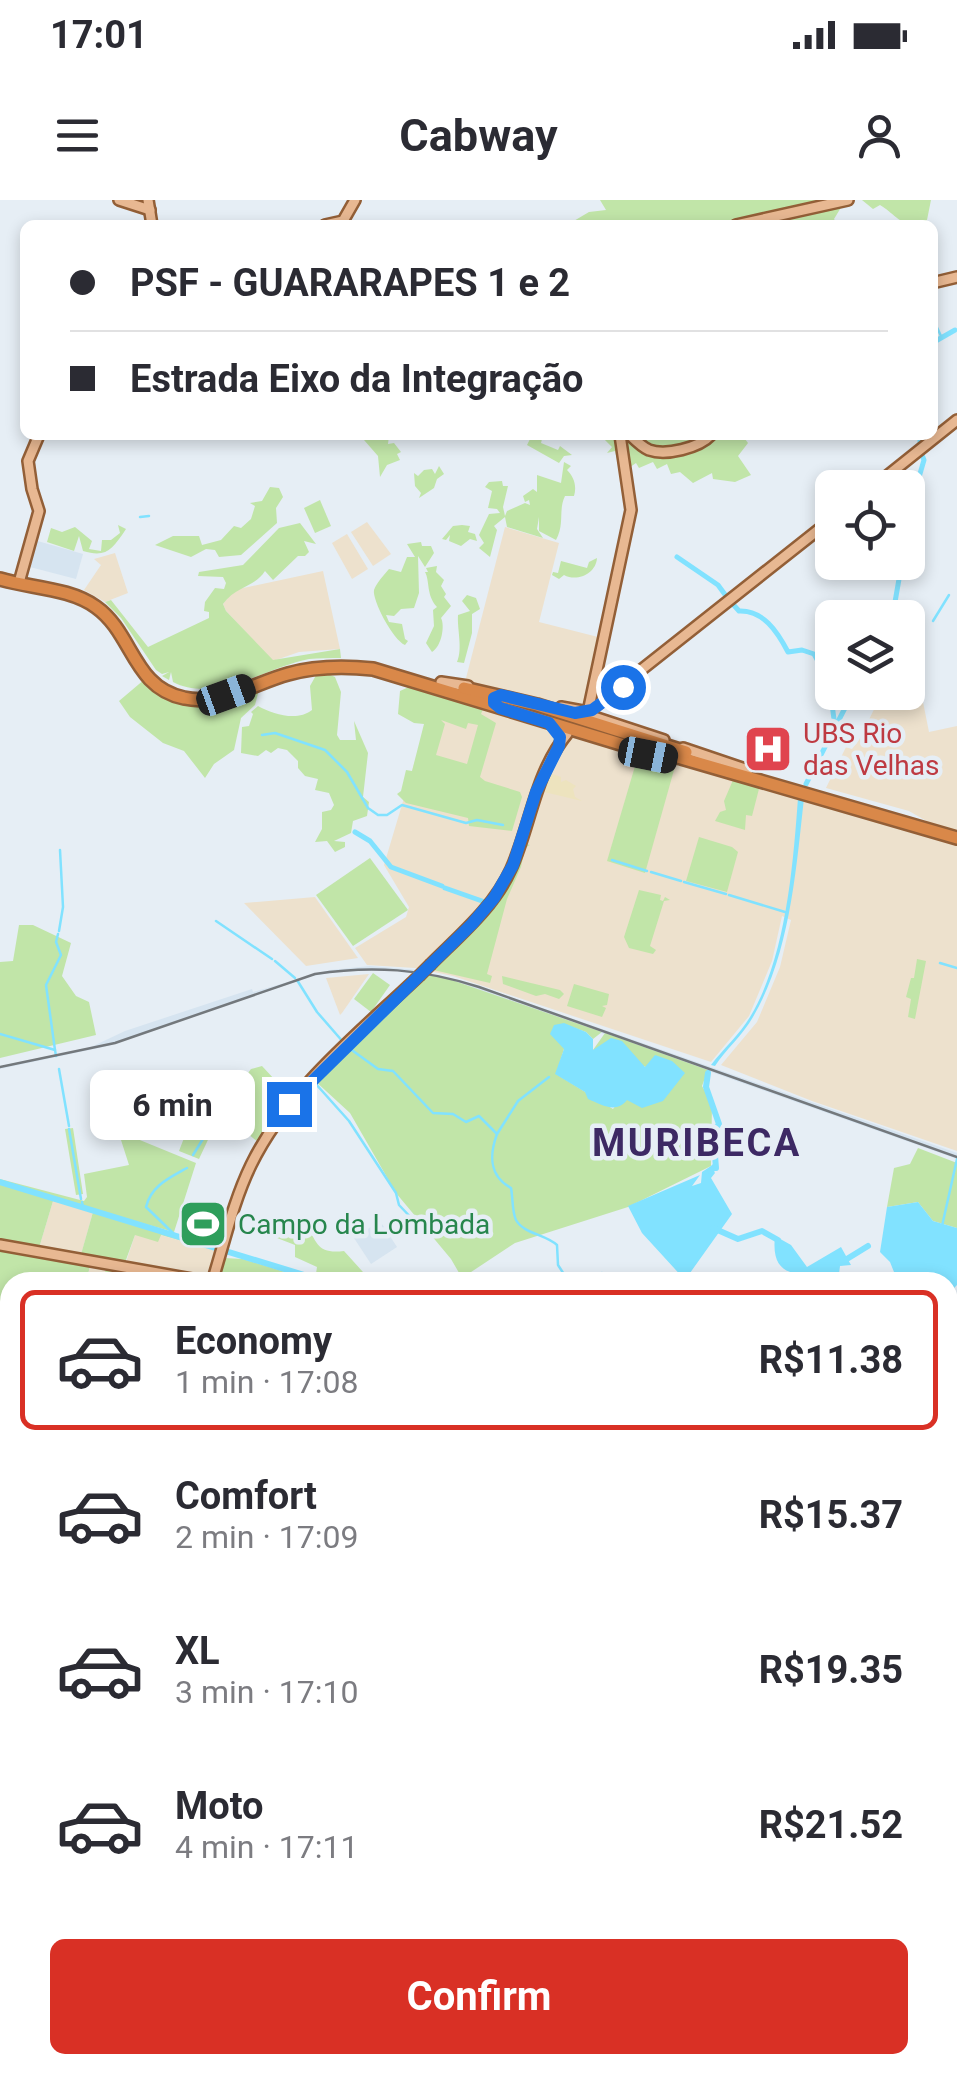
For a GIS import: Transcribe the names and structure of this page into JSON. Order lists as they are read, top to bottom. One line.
{"districts":["MURIBECA"],"places":{"hospital":["UBS Rio das Velhas"],"sports":["Campo da Lombada"]},"page":{"status":"17:01","header":"Cabway","banner":["PSF - GUARARAPES 1 e 2","Estrada Eixo da Integração"],"bubble":"6 min","list":[{"name":"Economy","note":"1 min · 17:08","value":"R$11.38"},{"name":"Comfort","note":"2 min · 17:09","value":"R$15.37"},{"name":"XL","note":"3 min · 17:10","value":"R$19.35"},{"name":"Moto","note":"4 min · 17:11","value":"R$21.52"}],"buttons":"Confirm"}}
